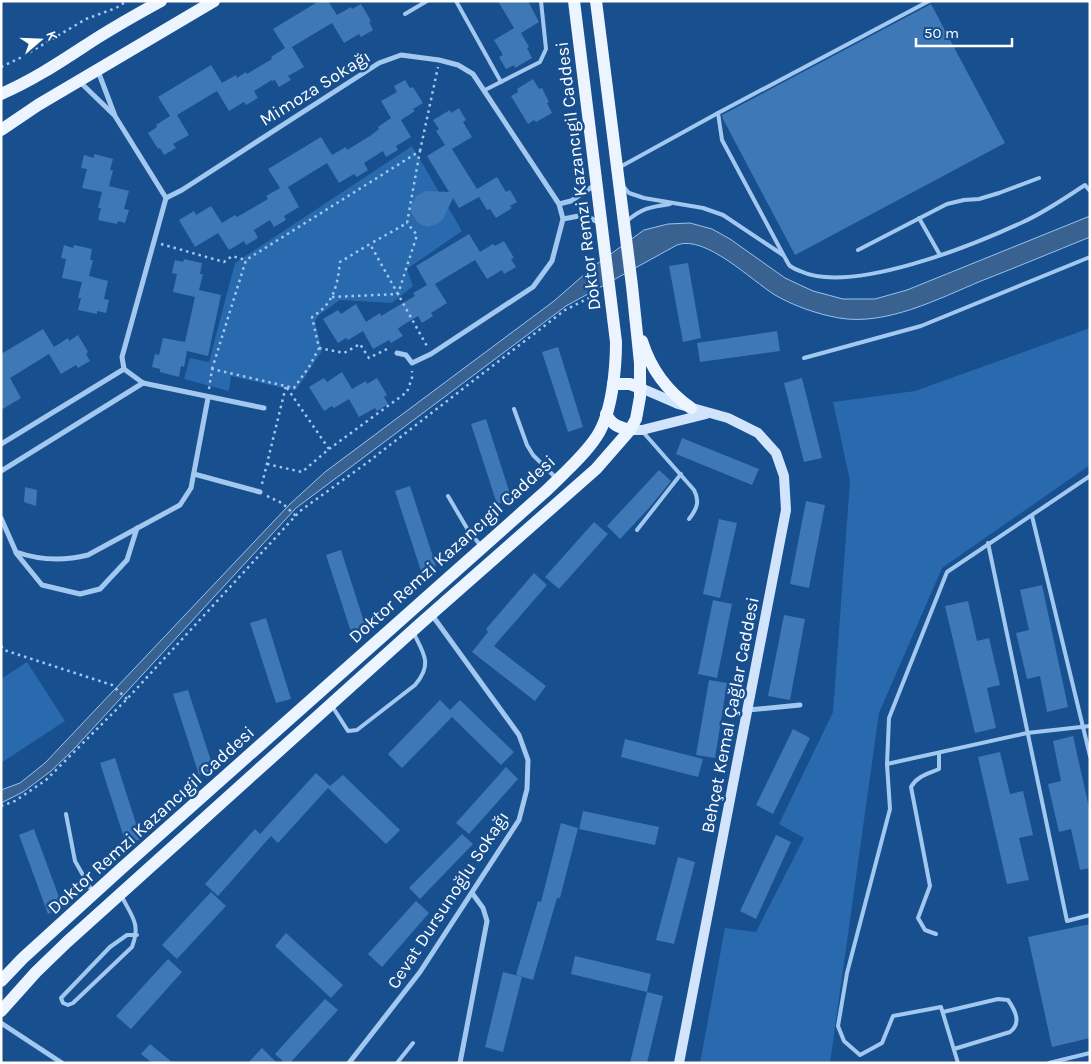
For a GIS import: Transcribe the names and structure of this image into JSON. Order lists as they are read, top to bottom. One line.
{"streets":{"main road":["Doktor Remzi Kazancıgil Caddesi","Behçet Kemal Çağlar Caddesi"],"street":["Mimoza Sokağı","Cevat Dursunoğlu Sokağı"]},"crossings":[["Doktor Remzi Kazancıgil Caddesi","Behçet Kemal Çağlar Caddesi"],["Doktor Remzi Kazancıgil Caddesi","Cevat Dursunoğlu Sokağı"]],"scale_bar":"50 m","north":"right"}
